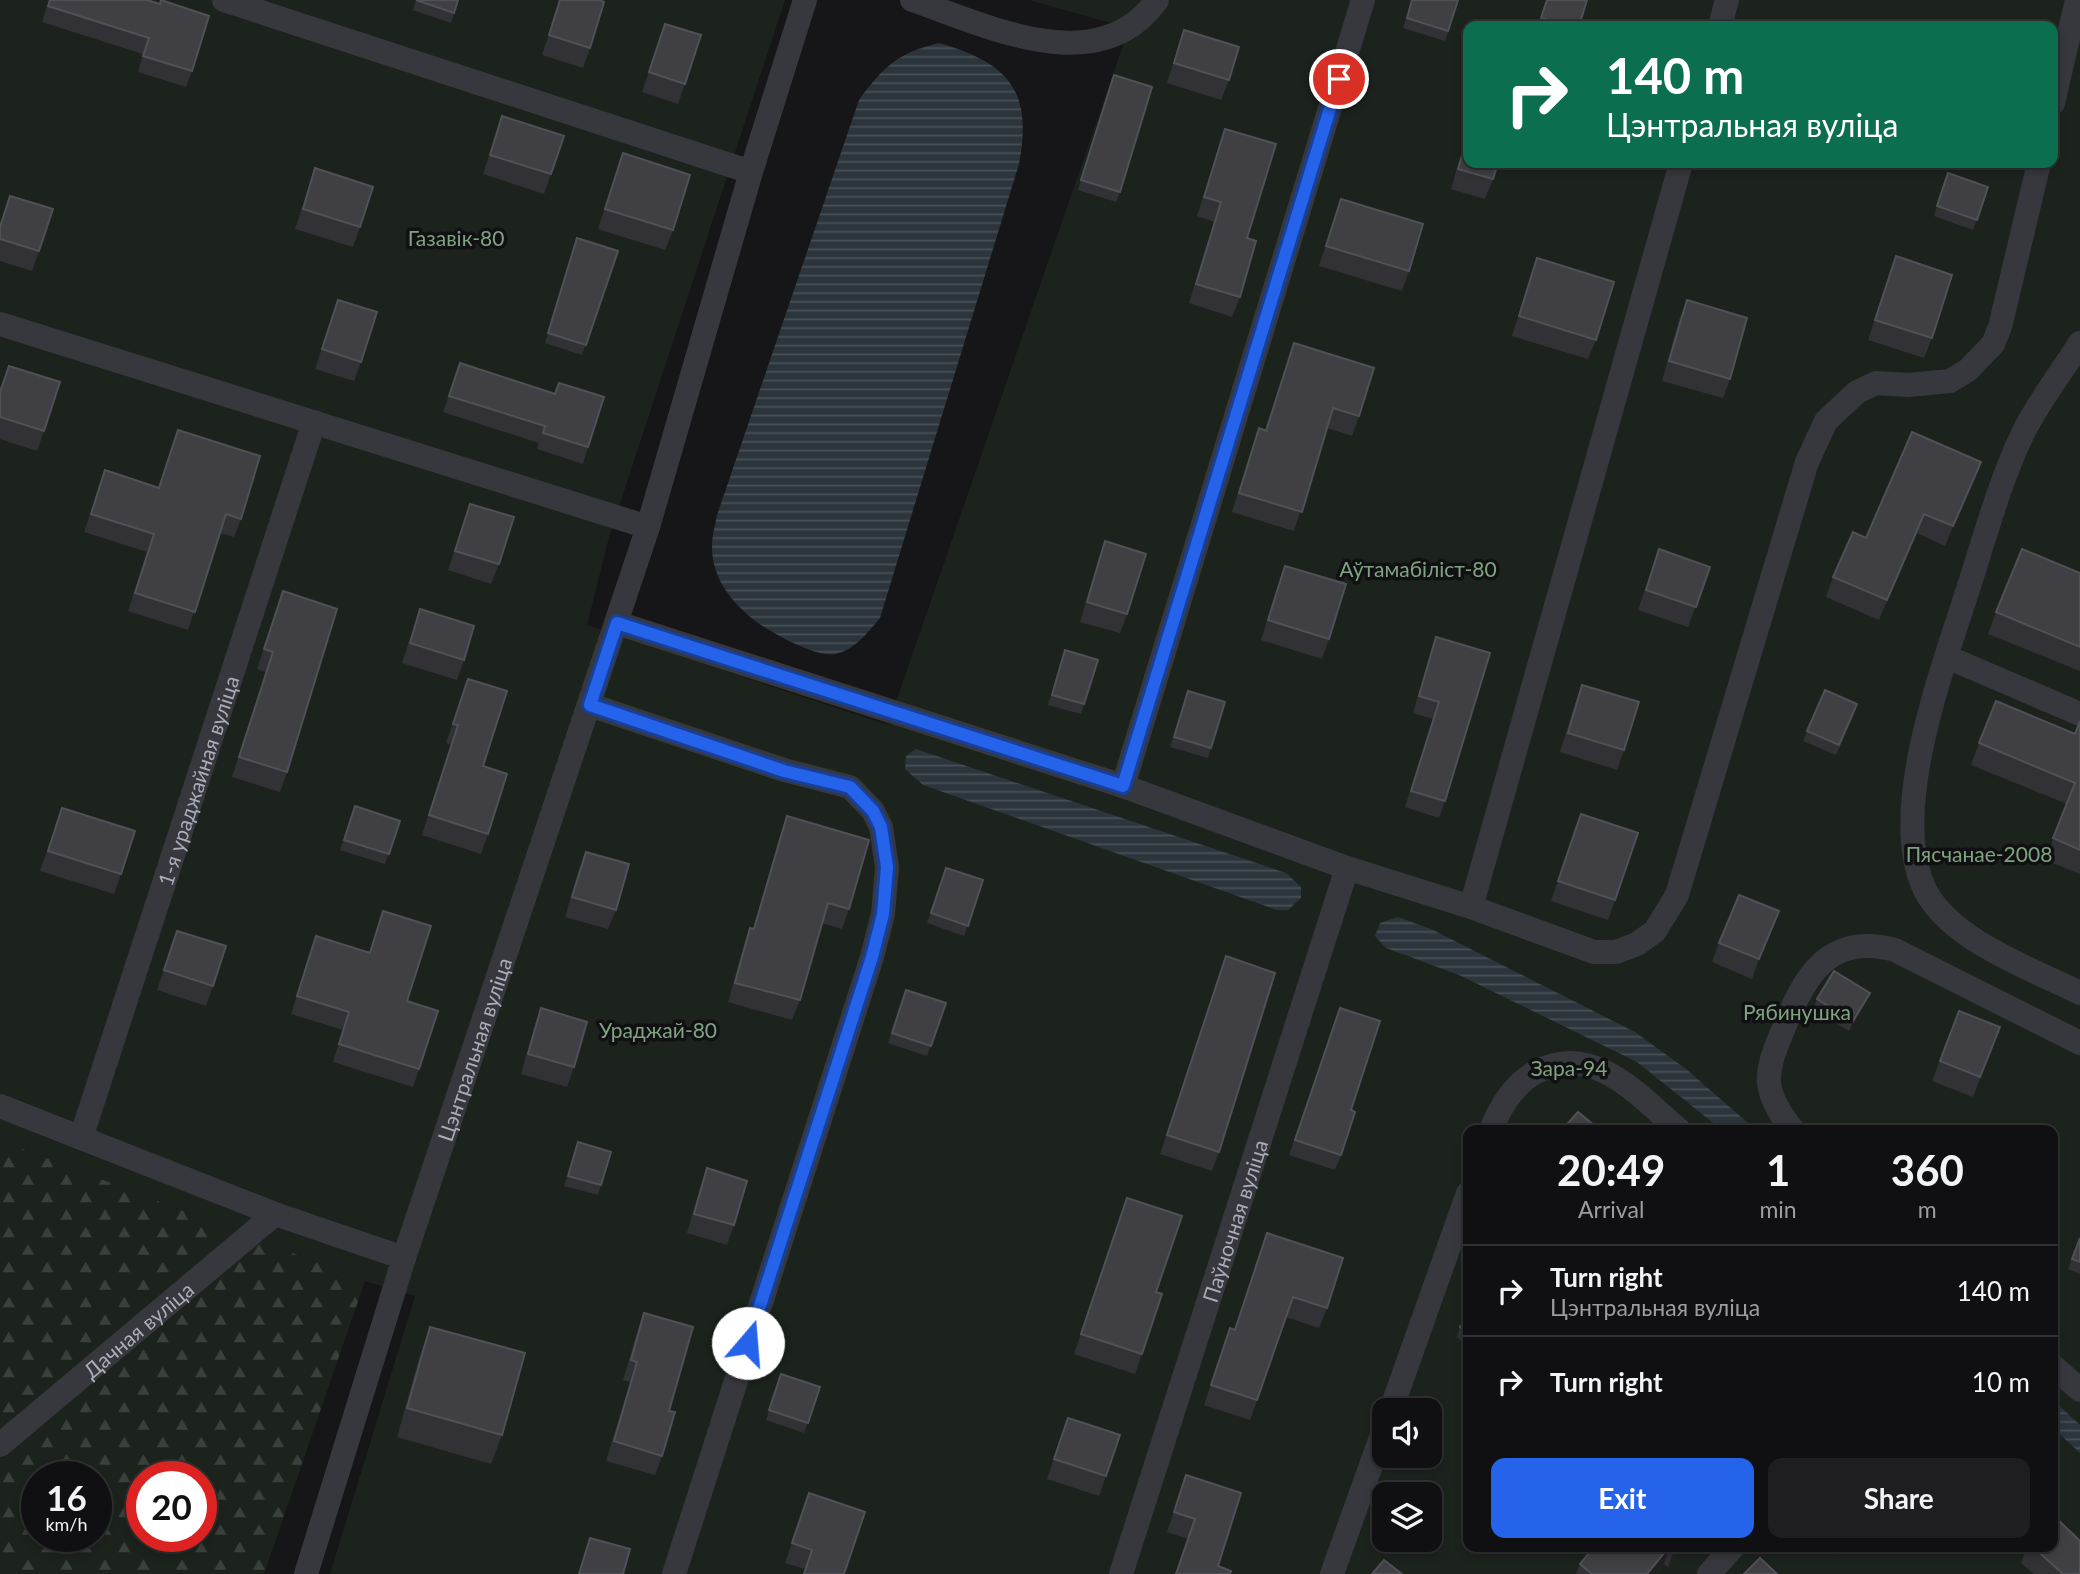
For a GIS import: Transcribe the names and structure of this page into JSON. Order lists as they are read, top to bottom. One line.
{"streets":{"lane":["1-я ураджайная вуліца","Цэнтральная вуліца","Паўночная вуліца","Дачная вуліца"]},"parks":["Газавік-80","Аўтамабіліст-80","Пясчанае-2008","Рябинушка","Ураджай-80","Зара-94"],"page":{"turn":["140 m","Цэнтральная вуліца"],"eta":["20:49","Arrival","1","min","360","m"],"list":[{"name":"Turn right","note":"Цэнтральная вуліца","value":"140 m"},{"name":"Turn right","value":"10 m"}],"buttons":["Exit","Share"],"speed":"16 km/h","limit":"20"}}
